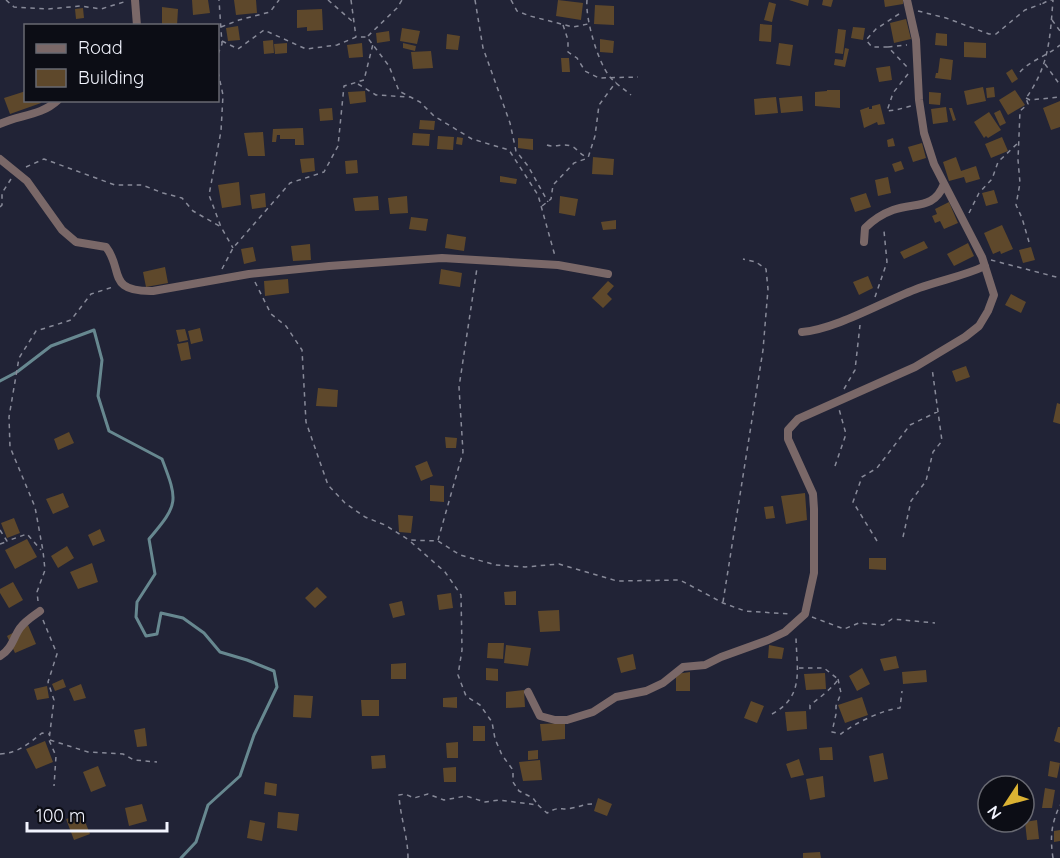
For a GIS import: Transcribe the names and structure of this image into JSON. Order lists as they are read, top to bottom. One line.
{"legend":["Road","Building"],"scale_bar":"100 m","north":"bottom left"}
